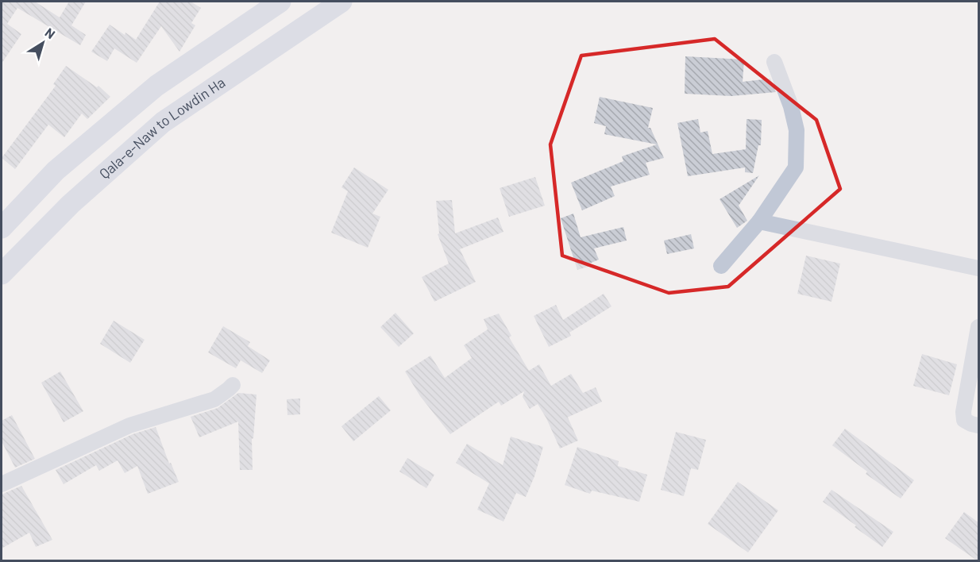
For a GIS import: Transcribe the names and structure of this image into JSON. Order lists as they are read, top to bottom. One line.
{"streets":{"main road":["Qala-e-Naw to Lowdin Ha"]},"north":"top right"}
